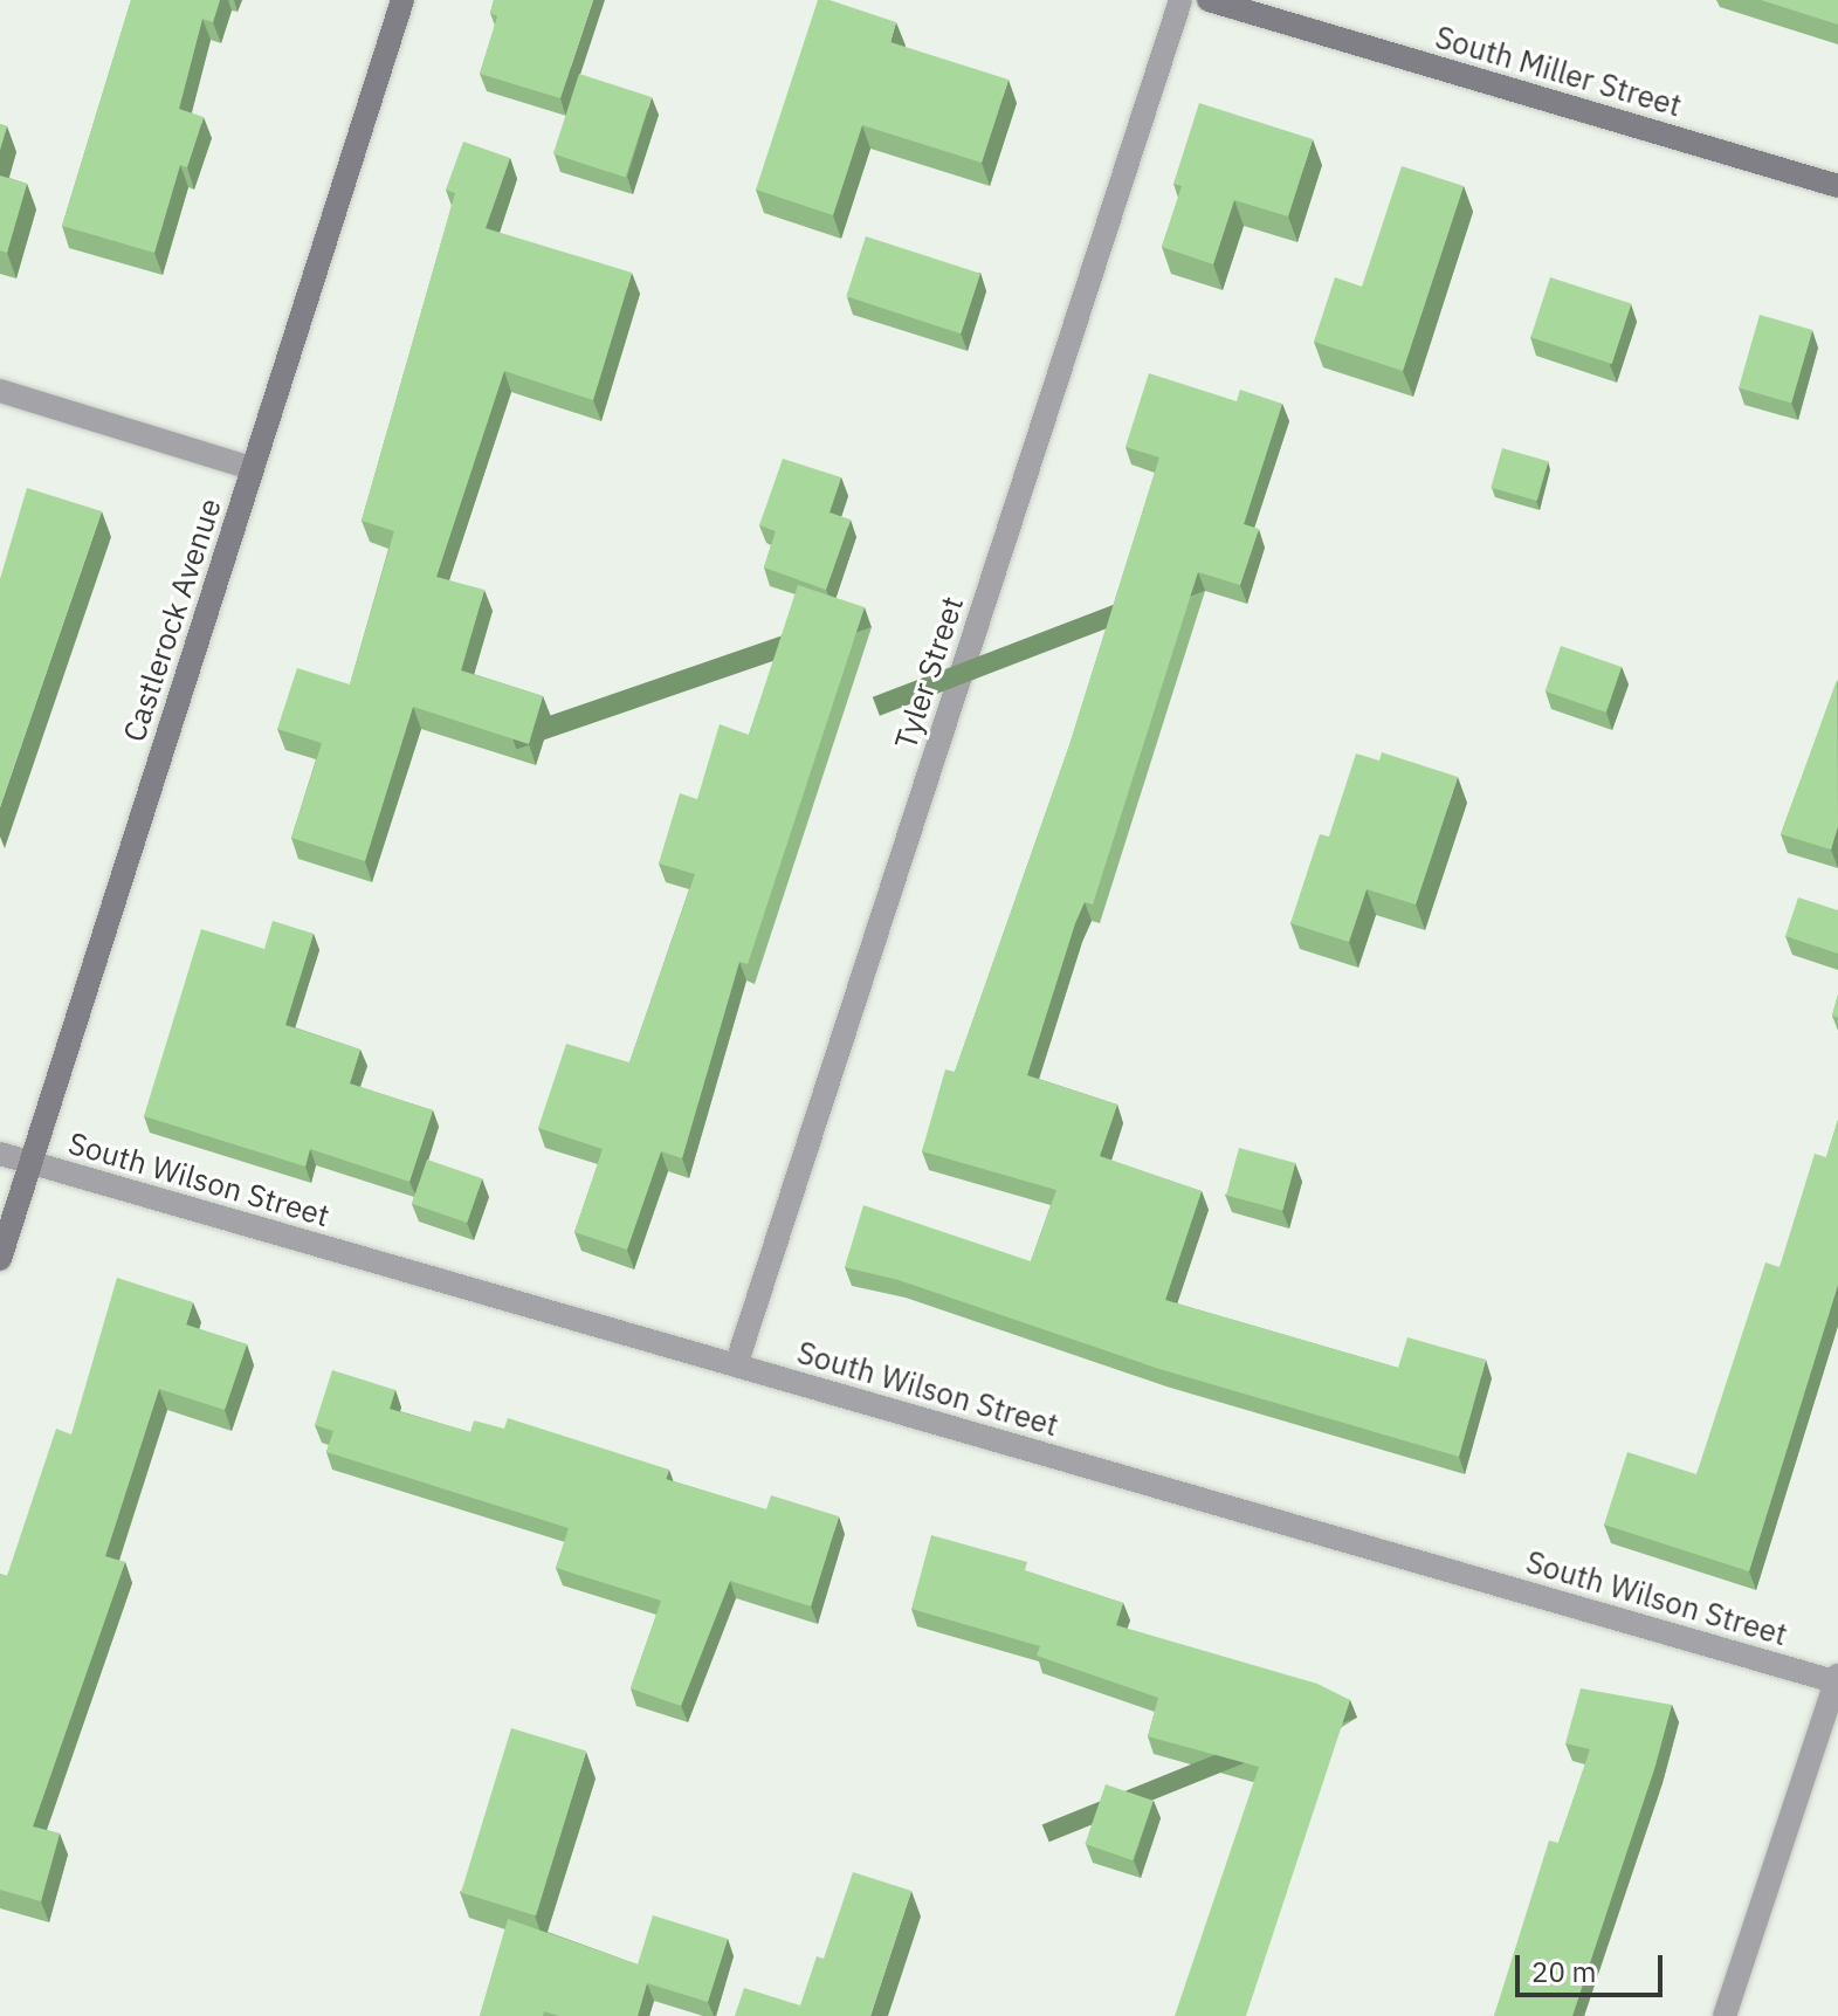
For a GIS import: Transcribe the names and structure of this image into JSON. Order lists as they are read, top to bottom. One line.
{"streets":{"street":["South Miller Street","Castlerock Avenue","Tyler Street","South Wilson Street"]},"crossings":[["Castlerock Avenue","South Wilson Street"],["Tyler Street","South Wilson Street"]],"scale_bar":"20 m"}
